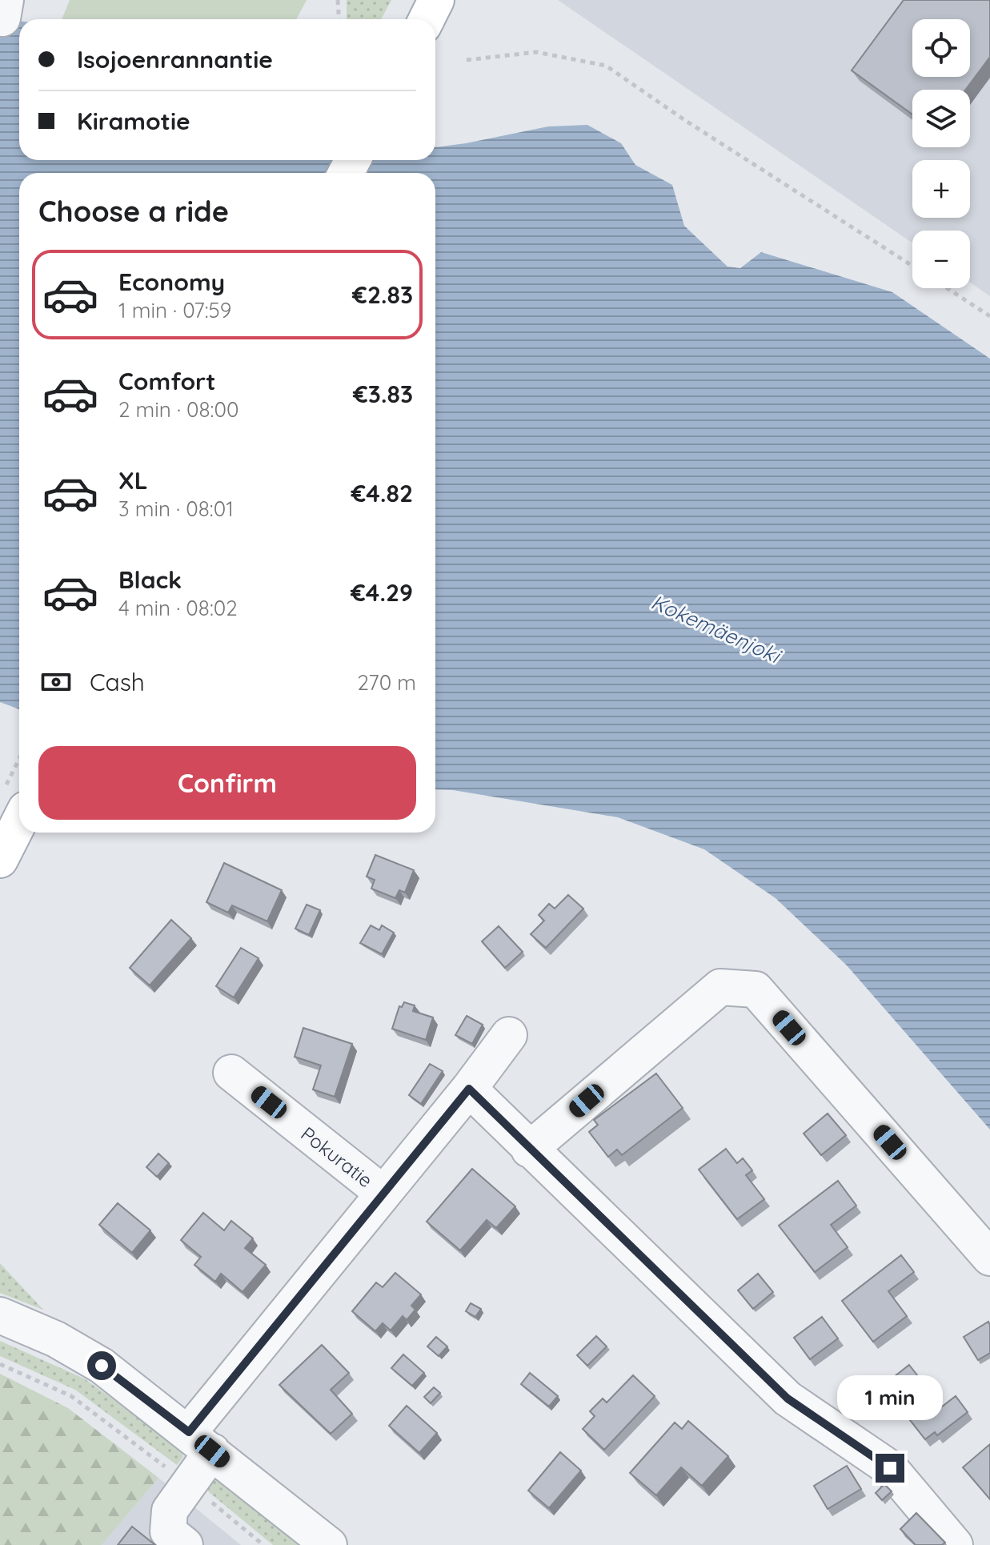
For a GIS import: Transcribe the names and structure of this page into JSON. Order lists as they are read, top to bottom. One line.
{"streets":{"street":["Pokuratie"]},"water":["Kokemäenjoki"],"page":{"map_buttons":["+","−"],"banner":["Isojoenrannantie","Kiramotie"],"heading":"Choose a ride","list":[{"name":"Economy","note":"1 min · 07:59","value":"€2.83"},{"name":"Comfort","note":"2 min · 08:00","value":"€3.83"},{"name":"XL","note":"3 min · 08:01","value":"€4.82"},{"name":"Black","note":"4 min · 08:02","value":"€4.29"}],"pay":["Cash","270 m"],"buttons":"Confirm","bubble":"1 min"}}
